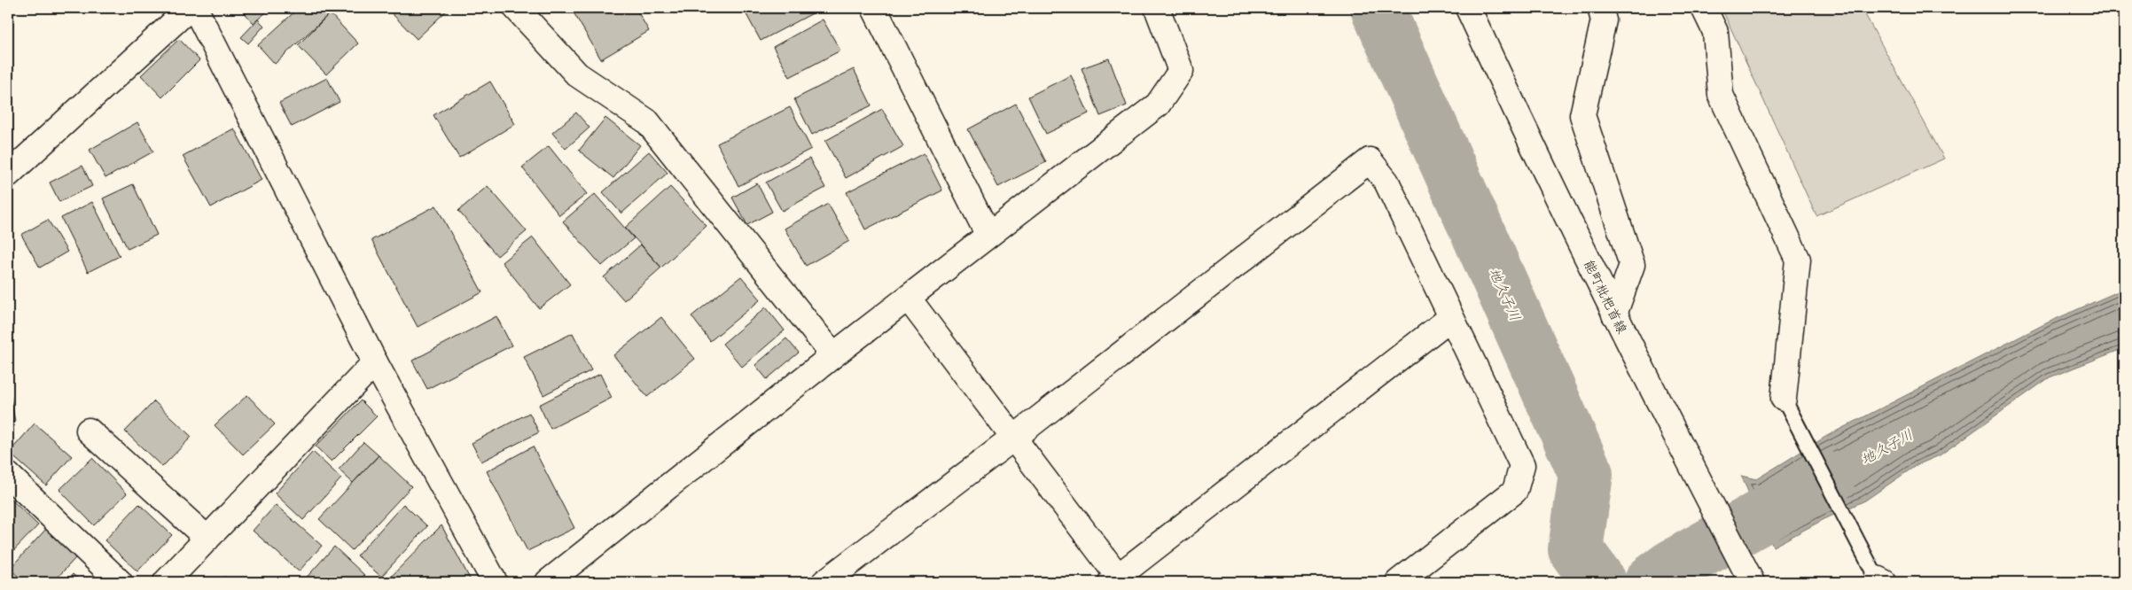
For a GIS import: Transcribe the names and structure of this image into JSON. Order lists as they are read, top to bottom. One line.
{"streets":{"street":["能町枇杷首線"]},"water":["地久子川"]}
